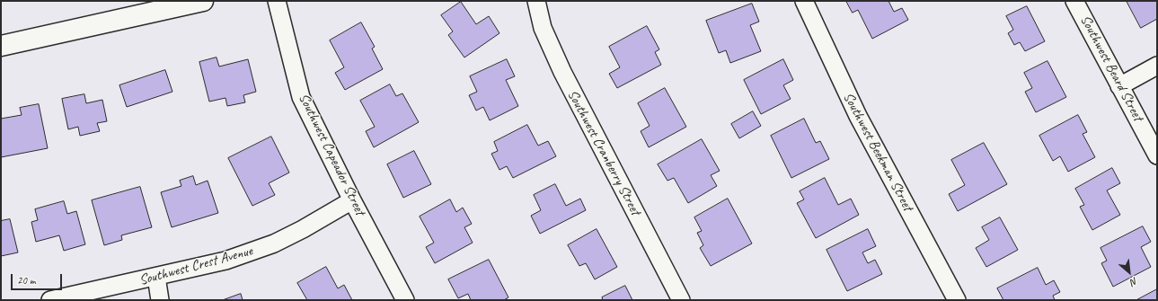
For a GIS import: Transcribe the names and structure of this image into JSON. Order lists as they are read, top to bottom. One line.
{"streets":{"street":["Southwest Beard Street","Southwest Beekman Street","Southwest Cranberry Street","Southwest Capeador Street","Southwest Crest Avenue"]},"crossings":[["Southwest Capeador Street","Southwest Crest Avenue"]],"scale_bar":"20 m","north":"bottom right"}
